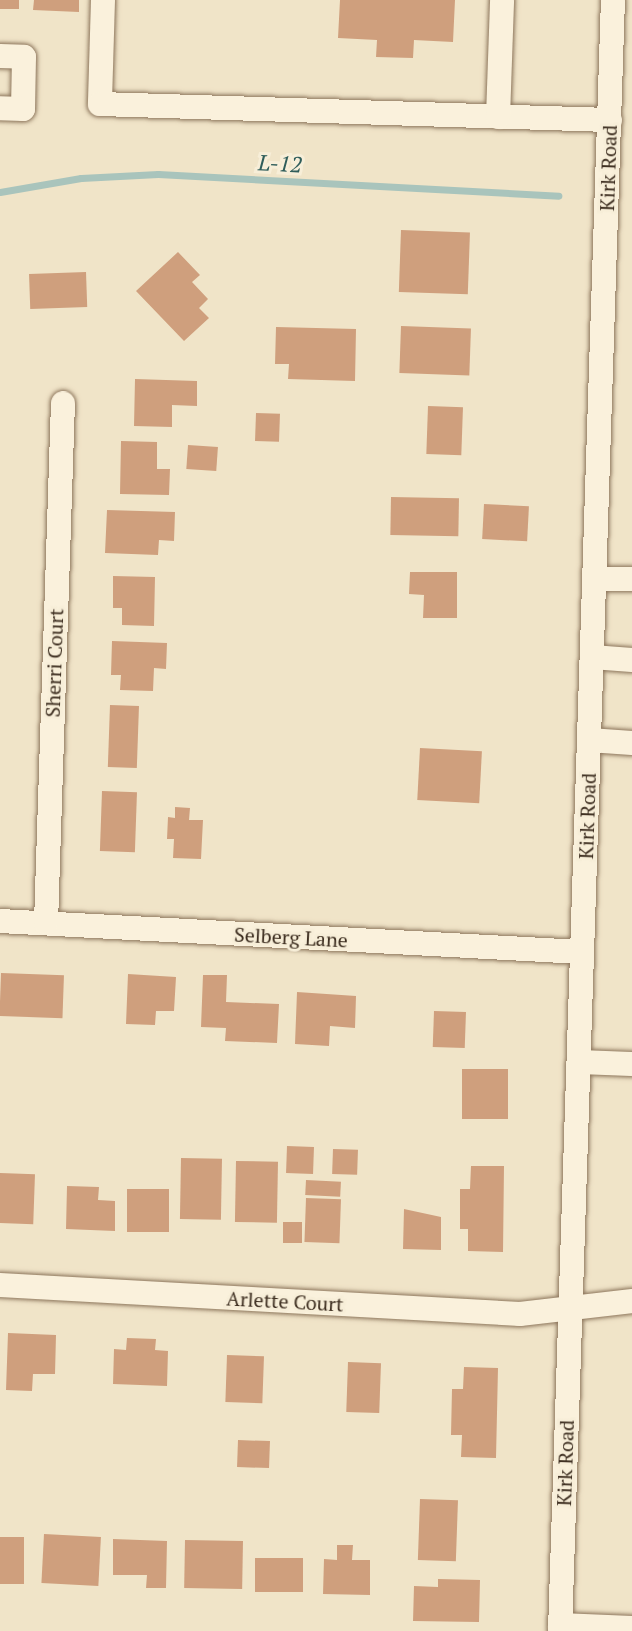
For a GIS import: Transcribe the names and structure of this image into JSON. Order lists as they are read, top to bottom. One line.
{"streets":{"street":["Kirk Road","Sherri Court","Selberg Lane","Arlette Court"]},"crossings":[["Kirk Road","Selberg Lane"],["Kirk Road","Arlette Court"],["Sherri Court","Selberg Lane"]],"water":["L-12"]}
